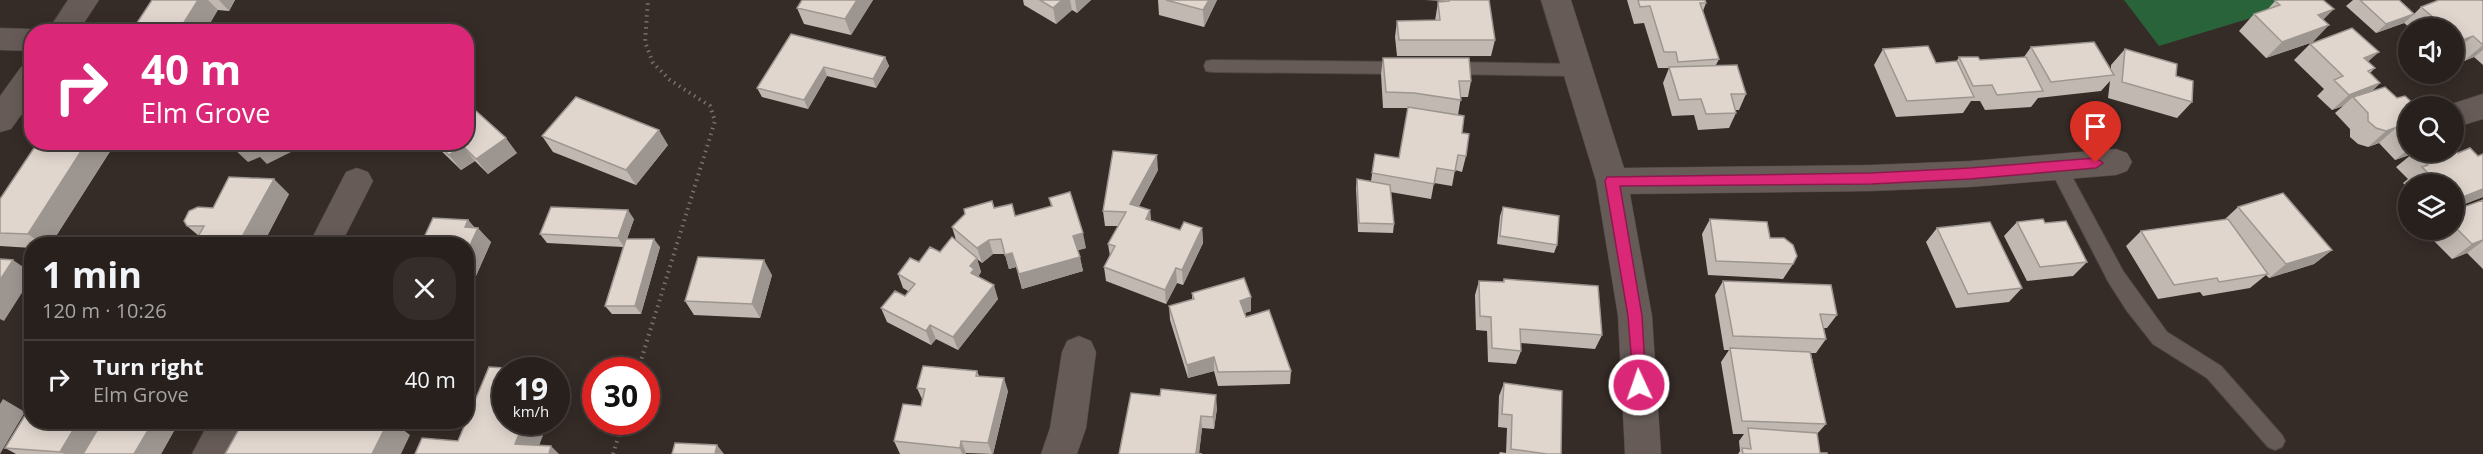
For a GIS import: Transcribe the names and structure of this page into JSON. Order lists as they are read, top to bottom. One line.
{"page":{"turn":["40 m","Elm Grove"],"heading":["1 min","120 m · 10:26"],"list":[{"name":"Turn right","note":"Elm Grove","value":"40 m"}],"speed":"19 km/h","limit":"30"}}
